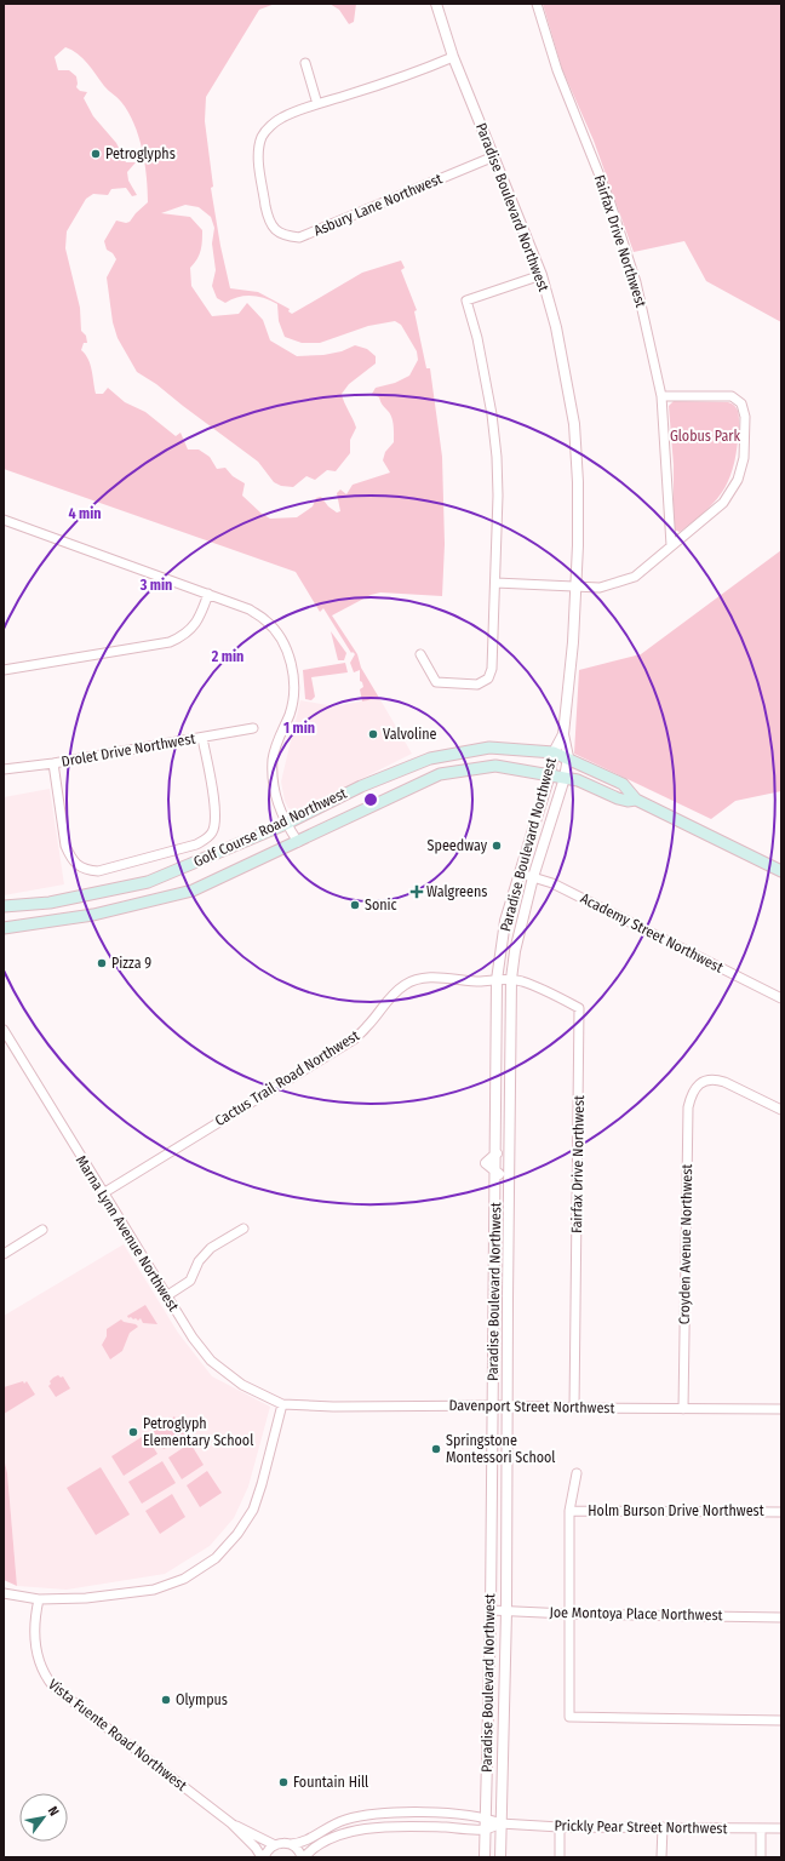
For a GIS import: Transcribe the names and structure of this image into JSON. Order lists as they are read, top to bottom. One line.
{"streets":{"main road":["Golf Course Road Northwest"],"street":["Asbury Lane Northwest","Paradise Boulevard Northwest","Fairfax Drive Northwest","Drolet Drive Northwest","Academy Street Northwest","Cactus Trail Road Northwest","Marna Lynn Avenue Northwest","Croyden Avenue Northwest","Davenport Street Northwest","Holm Burson Drive Northwest","Joe Montoya Place Northwest","Vista Fuente Road Northwest","Prickly Pear Street Northwest"]},"crossings":[["Asbury Lane Northwest","Paradise Boulevard Northwest"],["Paradise Boulevard Northwest","Fairfax Drive Northwest"],["Paradise Boulevard Northwest","Golf Course Road Northwest"],["Paradise Boulevard Northwest","Academy Street Northwest"],["Paradise Boulevard Northwest","Cactus Trail Road Northwest"],["Paradise Boulevard Northwest","Davenport Street Northwest"],["Paradise Boulevard Northwest","Joe Montoya Place Northwest"],["Paradise Boulevard Northwest","Prickly Pear Street Northwest"],["Fairfax Drive Northwest","Cactus Trail Road Northwest"],["Fairfax Drive Northwest","Davenport Street Northwest"],["Cactus Trail Road Northwest","Marna Lynn Avenue Northwest"],["Marna Lynn Avenue Northwest","Davenport Street Northwest"],["Croyden Avenue Northwest","Davenport Street Northwest"]],"parks":["Globus Park"],"places":{"other":["Petroglyphs","Valvoline","Speedway","Sonic","Pizza 9","Petroglyph Elementary School","Springstone Montessori School","Olympus","Fountain Hill"],"health":["Walgreens"]},"north":"top right","rings":["4 min","3 min","2 min","1 min"]}
